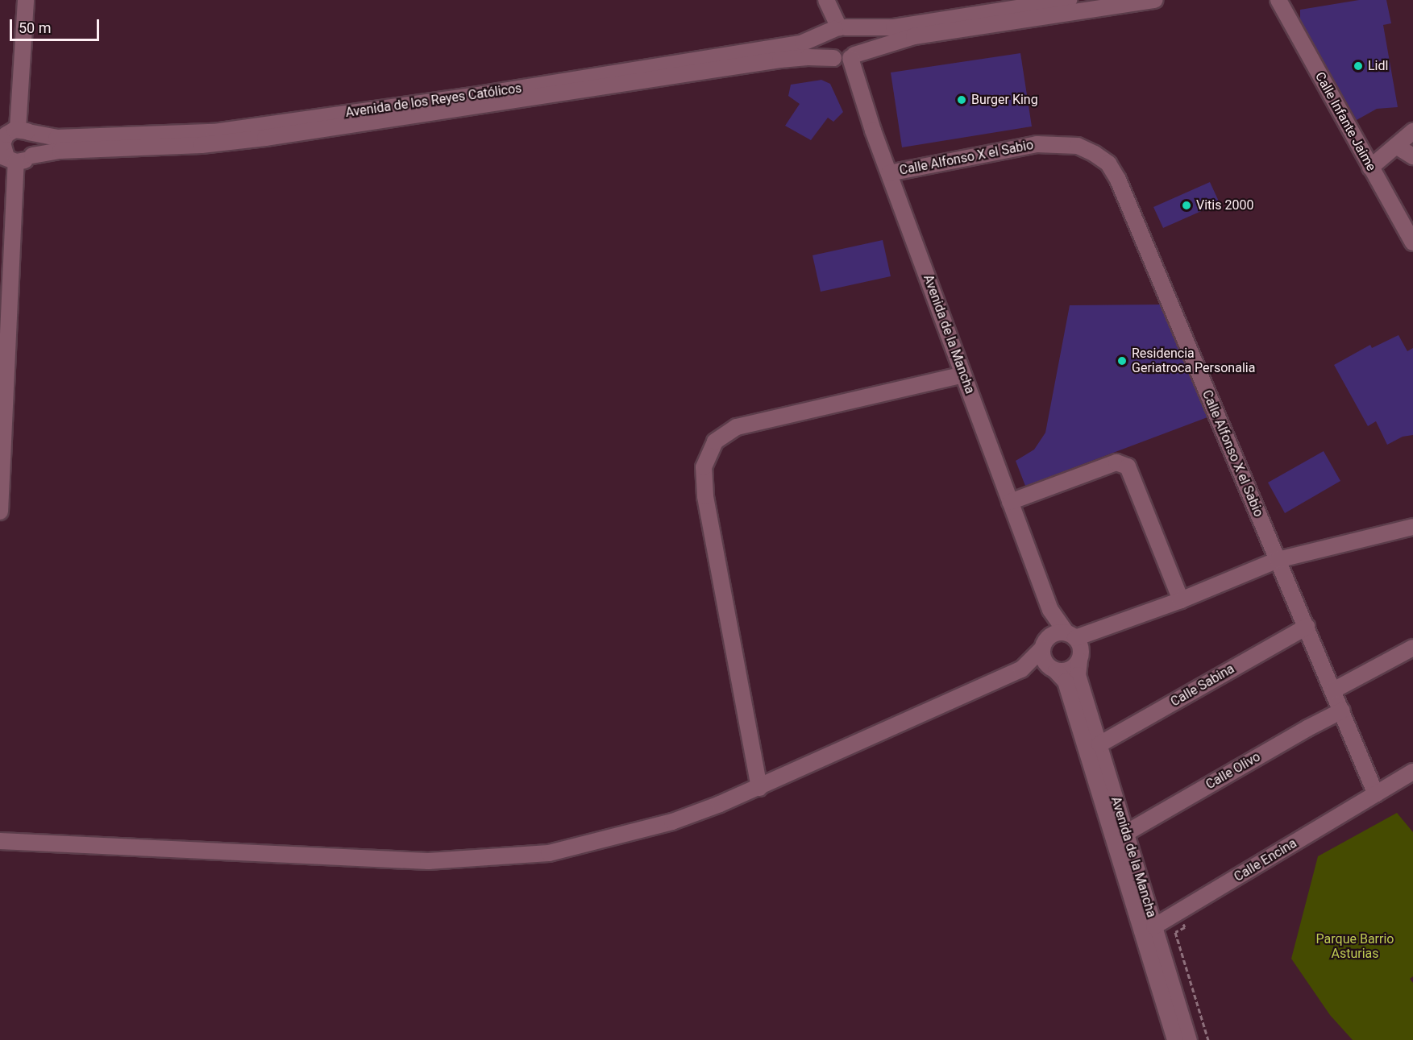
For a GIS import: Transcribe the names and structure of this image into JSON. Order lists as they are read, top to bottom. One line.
{"streets":{"street":["Avenida de los Reyes Católicos","Calle Infante Jaime","Calle Alfonso X el Sabio","Avenida de la Mancha","Calle Sabina","Calle Olivo","Calle Encina"]},"crossings":[["Avenida de los Reyes Católicos","Avenida de la Mancha"],["Calle Alfonso X el Sabio","Avenida de la Mancha"],["Calle Alfonso X el Sabio","Calle Sabina"],["Calle Alfonso X el Sabio","Calle Olivo"],["Calle Alfonso X el Sabio","Calle Encina"],["Avenida de la Mancha","Calle Sabina"],["Avenida de la Mancha","Calle Olivo"],["Avenida de la Mancha","Calle Encina"]],"parks":["Parque Barrio Asturias"],"places":["Lidl","Burger King","Vitis 2000","Residencia Geriatroca Personalia"],"scale_bar":"50 m"}
